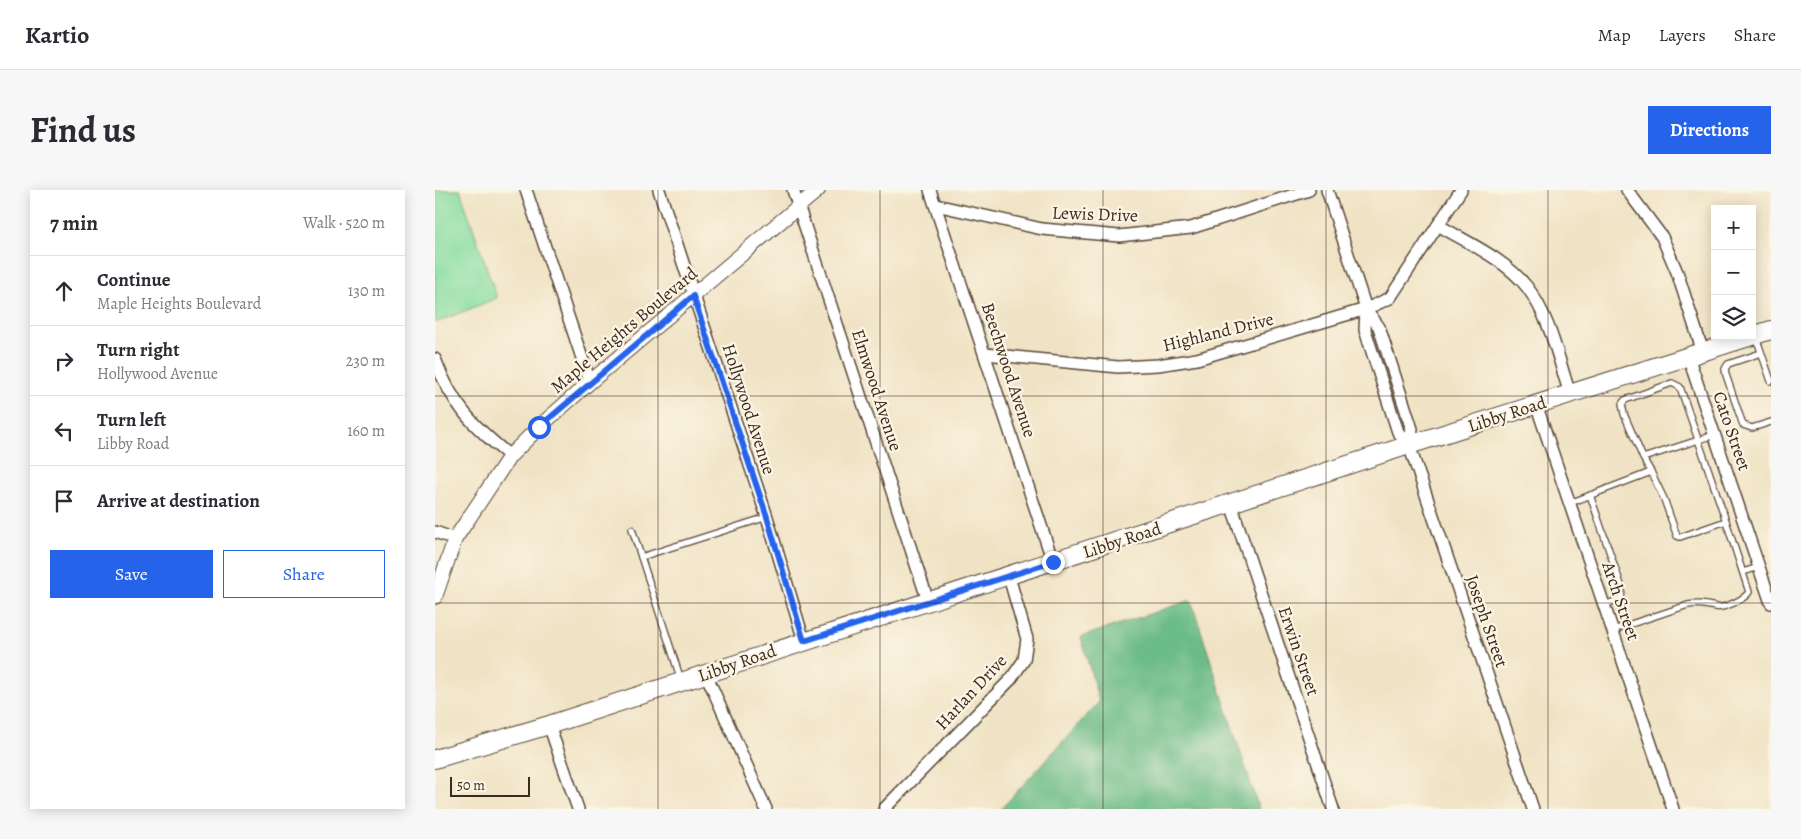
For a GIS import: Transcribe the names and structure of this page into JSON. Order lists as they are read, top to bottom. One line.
{"streets":{"main road":["Libby Road"],"street":["Lewis Drive","Maple Heights Boulevard","Highland Drive","Beechwood Avenue","Elmwood Avenue","Hollywood Avenue","Cato Street","Arch Street","Joseph Street","Erwin Street","Harlan Drive"]},"crossings":[["Lewis Drive","Beechwood Avenue"],["Maple Heights Boulevard","Elmwood Avenue"],["Maple Heights Boulevard","Hollywood Avenue"],["Highland Drive","Beechwood Avenue"],["Highland Drive","Joseph Street"],["Beechwood Avenue","Libby Road"],["Elmwood Avenue","Libby Road"],["Hollywood Avenue","Libby Road"],["Libby Road","Cato Street"],["Libby Road","Arch Street"],["Libby Road","Joseph Street"],["Libby Road","Erwin Street"],["Libby Road","Harlan Drive"]],"scale_bar":"50 m","page":{"header":"Kartio","nav":["Map","Layers","Share"],"title":"Find us","buttons":["Directions",["Save","Share"]],"heading":["7 min","Walk · 520 m"],"map_buttons":["+","−"],"list":[["Continue","Maple Heights Boulevard","130 m"],["Turn right","Hollywood Avenue","230 m"],["Turn left","Libby Road","160 m"],"Arrive at destination"],"scale":"50 m"}}
